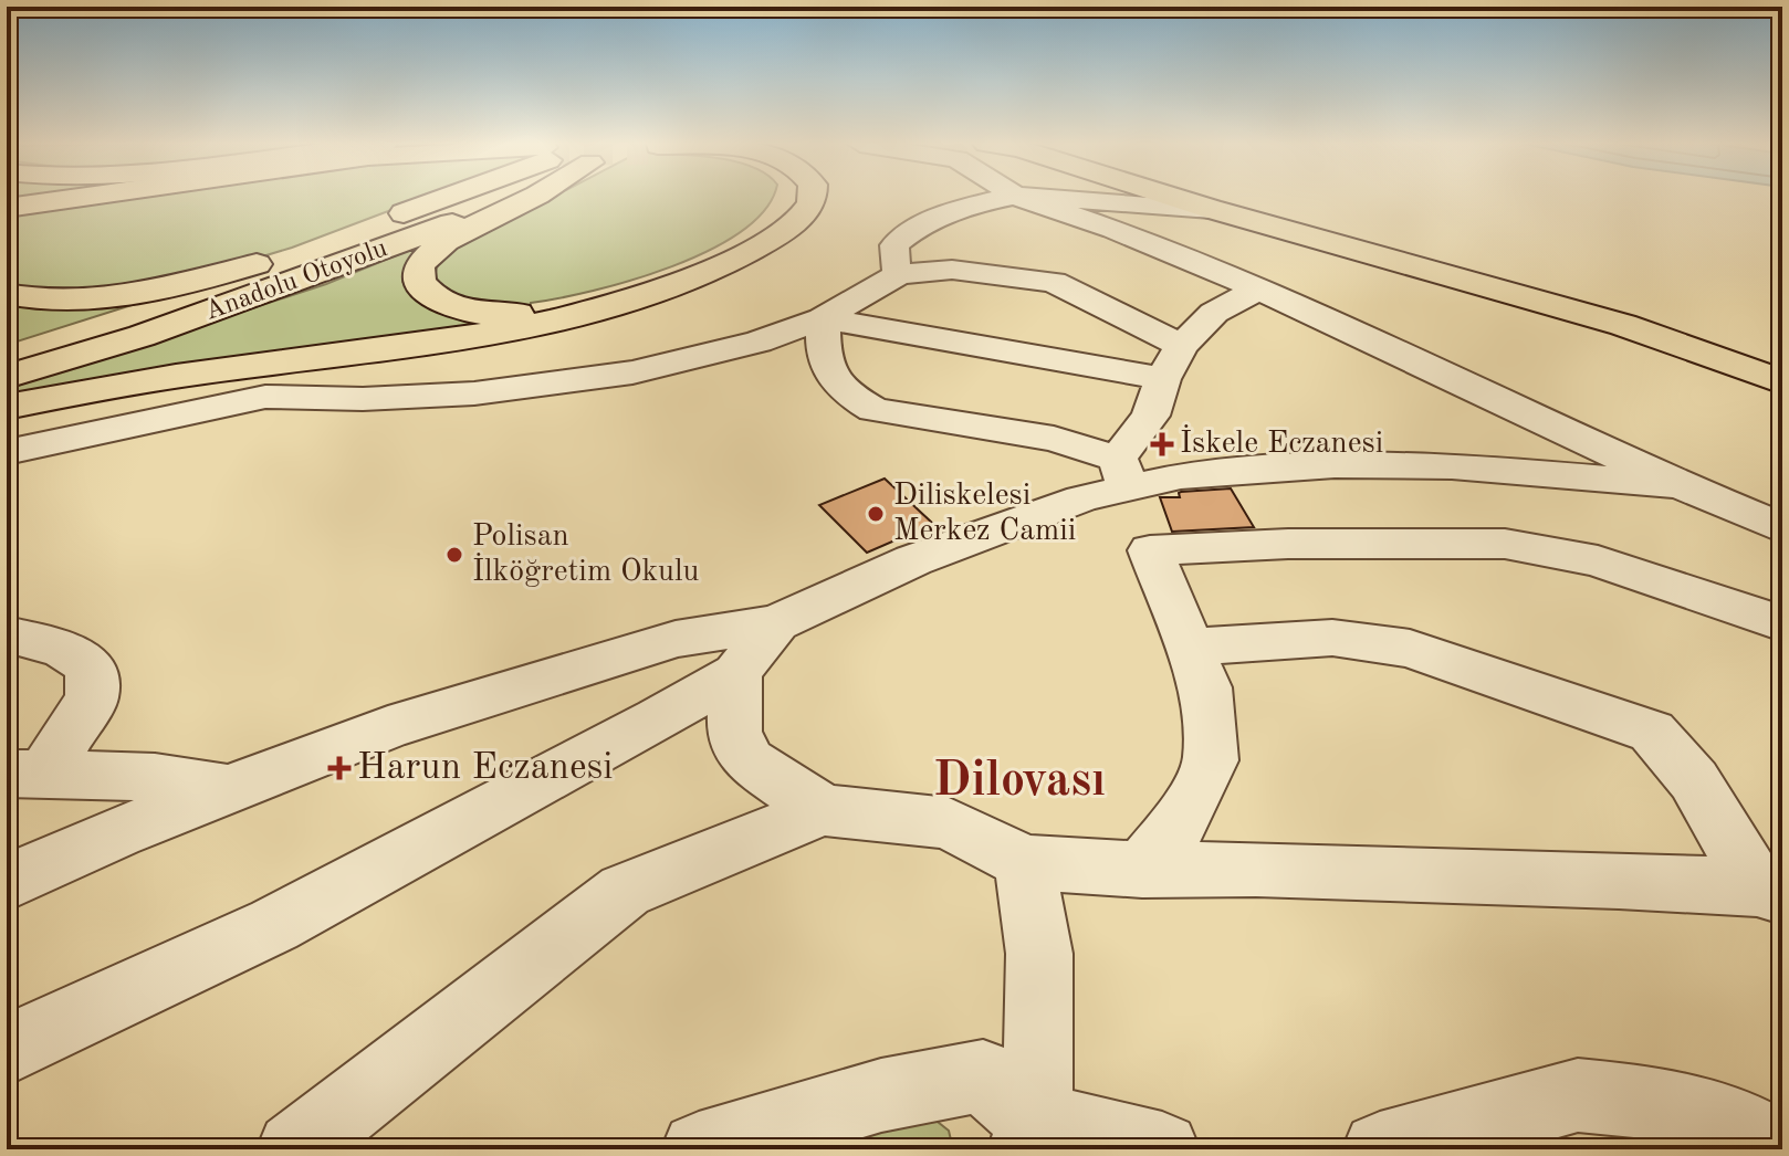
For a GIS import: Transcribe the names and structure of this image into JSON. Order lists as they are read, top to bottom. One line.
{"streets":{"main road":["Anadolu Otoyolu"]},"districts":["Dilovası"],"places":{"health":["İskele Eczanesi","Harun Eczanesi"],"other":["Diliskelesi Merkez Camii","Polisan İlköğretim Okulu"]}}
